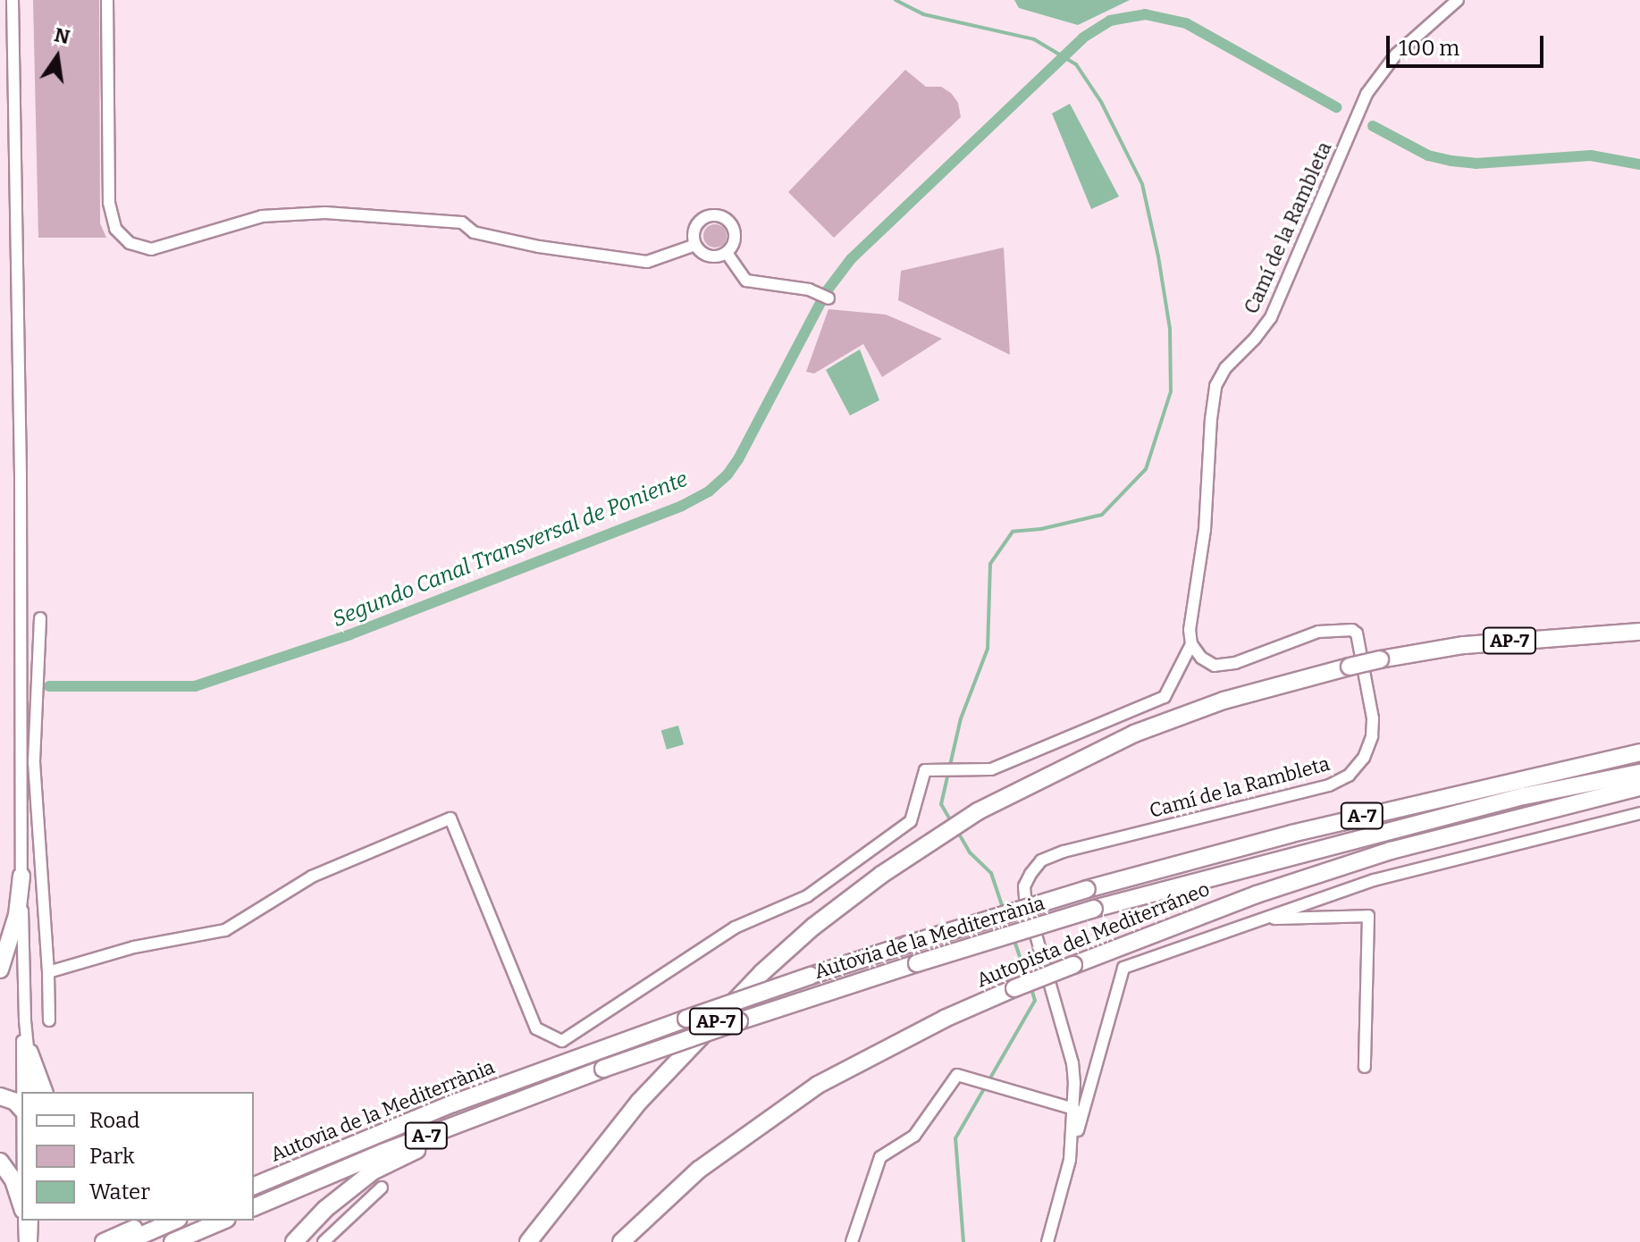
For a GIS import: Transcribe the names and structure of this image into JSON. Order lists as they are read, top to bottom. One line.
{"streets":{"highway":["AP-7","A-7","Autopista del Mediterráneo","Autovia de la Mediterrània"],"street":["Camí de la Rambleta"]},"water":["Segundo Canal Transversal de Poniente"],"legend":["Road","Park","Water"],"scale_bar":"100 m","north":"top"}
